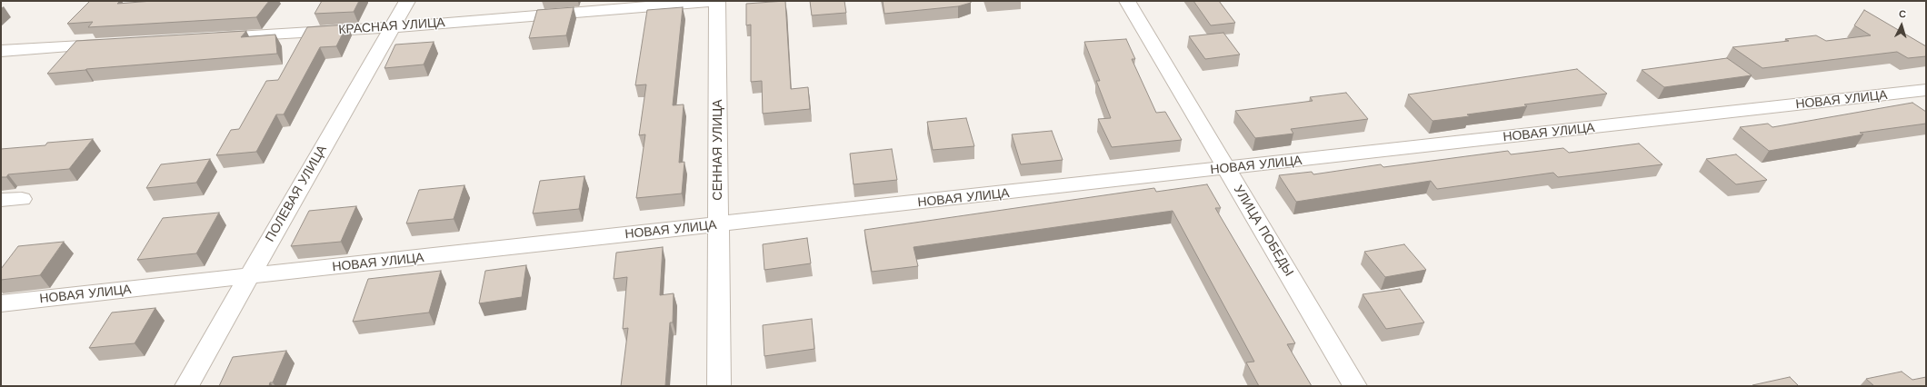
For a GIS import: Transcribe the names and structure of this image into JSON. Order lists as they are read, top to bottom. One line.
{"streets":{"street":["КРАСНАЯ УЛИЦА","НОВАЯ УЛИЦА","СЕННАЯ УЛИЦА","ПОЛЕВАЯ УЛИЦА","УЛИЦА ПОБЕДЫ"]},"crossings":[["КРАСНАЯ УЛИЦА","СЕННАЯ УЛИЦА"],["КРАСНАЯ УЛИЦА","ПОЛЕВАЯ УЛИЦА"],["НОВАЯ УЛИЦА","СЕННАЯ УЛИЦА"],["НОВАЯ УЛИЦА","ПОЛЕВАЯ УЛИЦА"],["НОВАЯ УЛИЦА","УЛИЦА ПОБЕДЫ"]],"north":"top"}
